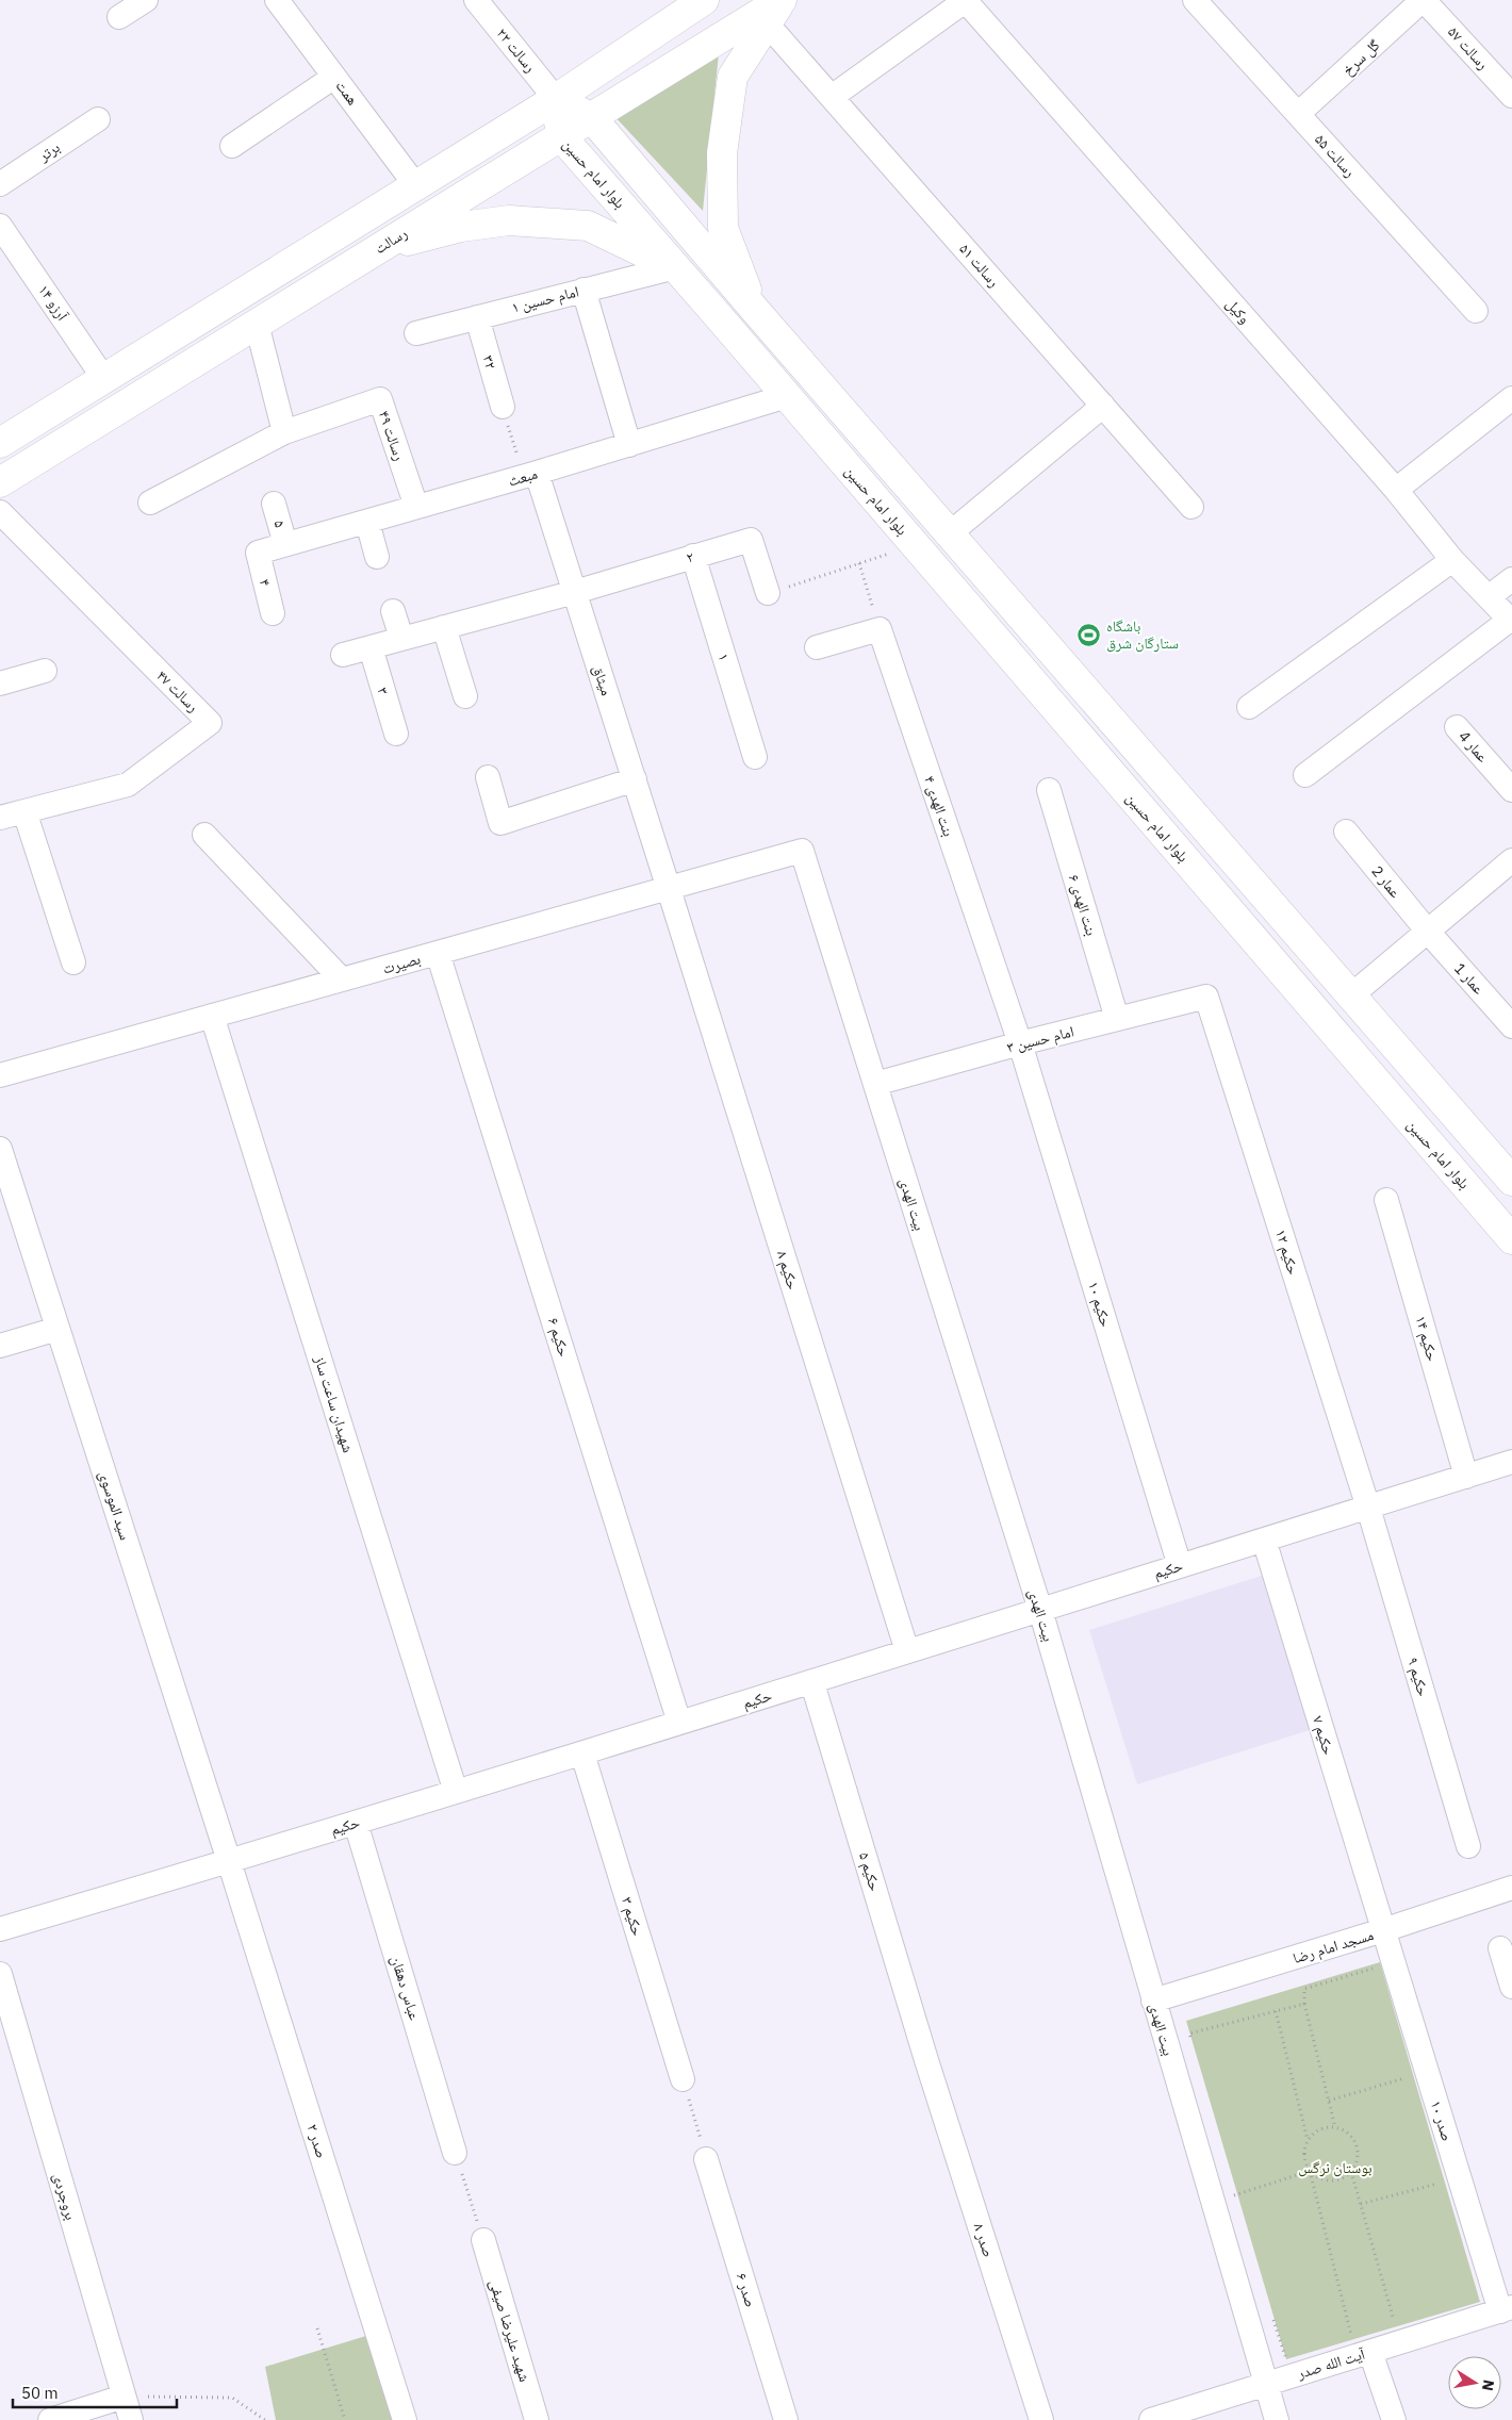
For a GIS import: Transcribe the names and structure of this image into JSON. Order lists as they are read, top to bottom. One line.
{"streets":{"main road":["بلوار امام حسین","رسالت"],"street":["رسالت ۵۷","رسالت ۲۲","گل سرخ","همت","برتر","رسالت ۵۵","رسالت ۵۱","امام حسین ۱","۱۴ آرزو","وکیل","۳۲","رسالت ۴۹","مبعث","۵","۲","۴","۱","میثاق","رسالت ۴۷","۳","عمار 4","بنت الهدی ۴","عمار 2","بنت الهدی ۶","بصیرت","عمار 1","امام حسین ۳","بیت الهدی","حکیم ۱۲","حکیم ۸","حکیم ۱۰","حکیم ۶","حکیم ۱۴","شهیدان ساعت ساز","سید الموسوی","حکیم","حکیم ۹","حکیم ۷","حکیم ۵","حکیم ۳","مسجد امام رضا","عباس دهقان","صدر ۱۰","صدر ۲","بروجردی","صدر ۸","صدر ۶","شهید علیرضا صیفی","آیت الله صدر"]},"crossings":[["رسالت ۵۷","گل سرخ"],["رسالت ۲۲","بلوار امام حسین"],["گل سرخ","رسالت ۵۵"],["بلوار امام حسین","رسالت"],["بلوار امام حسین","امام حسین ۱"],["بلوار امام حسین","مبعث"],["رسالت","رسالت ۵۱"],["امام حسین ۱","۳۲"],["رسالت ۴۹","مبعث"],["مبعث","۵"],["مبعث","۴"],["مبعث","میثاق"],["۲","۱"],["۲","میثاق"],["۲","۳"],["میثاق","بصیرت"],["میثاق","حکیم ۸"],["بنت الهدی ۴","امام حسین ۳"],["بنت الهدی ۴","حکیم ۱۰"],["عمار 2","عمار 1"],["بنت الهدی ۶","امام حسین ۳"],["بصیرت","بیت الهدی"],["بصیرت","حکیم ۸"],["بصیرت","حکیم ۶"],["بصیرت","شهیدان ساعت ساز"],["امام حسین ۳","بیت الهدی"],["امام حسین ۳","حکیم ۱۲"],["امام حسین ۳","حکیم ۱۰"],["بیت الهدی","حکیم"],["بیت الهدی","مسجد امام رضا"],["بیت الهدی","آیت الله صدر"],["حکیم ۱۲","حکیم"],["حکیم ۱۲","حکیم ۹"],["حکیم ۸","حکیم"],["حکیم ۱۰","حکیم"],["حکیم ۶","حکیم"],["حکیم ۱۴","حکیم"],["شهیدان ساعت ساز","حکیم"],["سید الموسوی","حکیم"],["سید الموسوی","صدر ۲"],["حکیم","حکیم ۹"],["حکیم","حکیم ۷"],["حکیم","حکیم ۵"],["حکیم","حکیم ۳"],["حکیم","عباس دهقان"],["حکیم","صدر ۲"],["حکیم ۷","مسجد امام رضا"],["حکیم ۷","صدر ۱۰"],["حکیم ۵","صدر ۸"],["مسجد امام رضا","صدر ۱۰"],["صدر ۱۰","آیت الله صدر"]],"parks":["بوستان نرگس"],"places":{"sports":["باشگاه ستارگان شرق"]},"scale_bar":"50 m","north":"right"}
